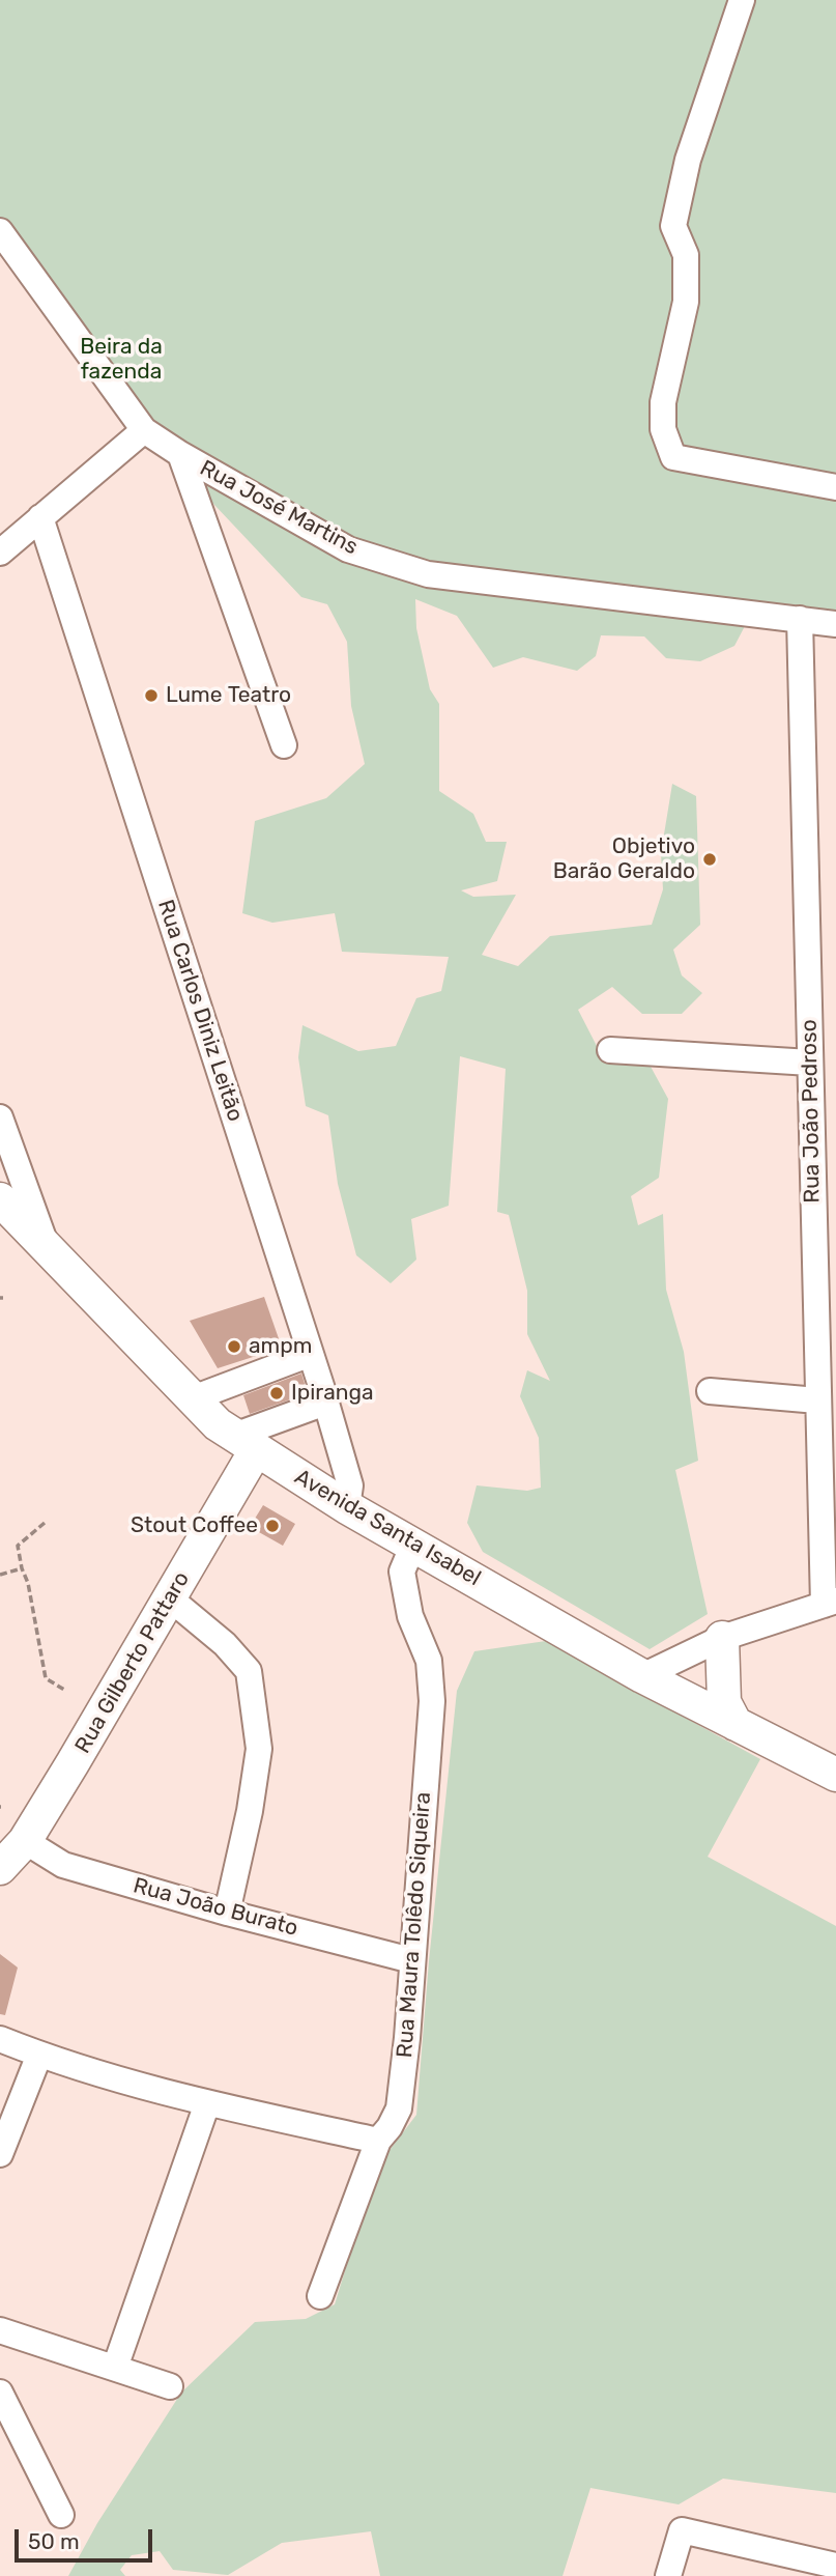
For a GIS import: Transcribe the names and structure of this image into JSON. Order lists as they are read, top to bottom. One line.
{"streets":{"main road":["Avenida Santa Isabel","Rua Gilberto Pattaro"],"street":["Rua José Martins","Rua Carlos Diniz Leitão","Rua João Pedroso","Rua João Burato","Rua Maura Tolêdo Siqueira"]},"crossings":[["Rua José Martins","Rua João Pedroso"],["Rua Carlos Diniz Leitão","Avenida Santa Isabel"],["Avenida Santa Isabel","Rua Gilberto Pattaro"],["Avenida Santa Isabel","Rua Maura Tolêdo Siqueira"],["Rua Gilberto Pattaro","Rua João Burato"],["Rua João Burato","Rua Maura Tolêdo Siqueira"]],"parks":["Beira da fazenda"],"places":["Lume Teatro","Objetivo Barão Geraldo","ampm","Ipiranga","Stout Coffee"],"scale_bar":"50 m"}
